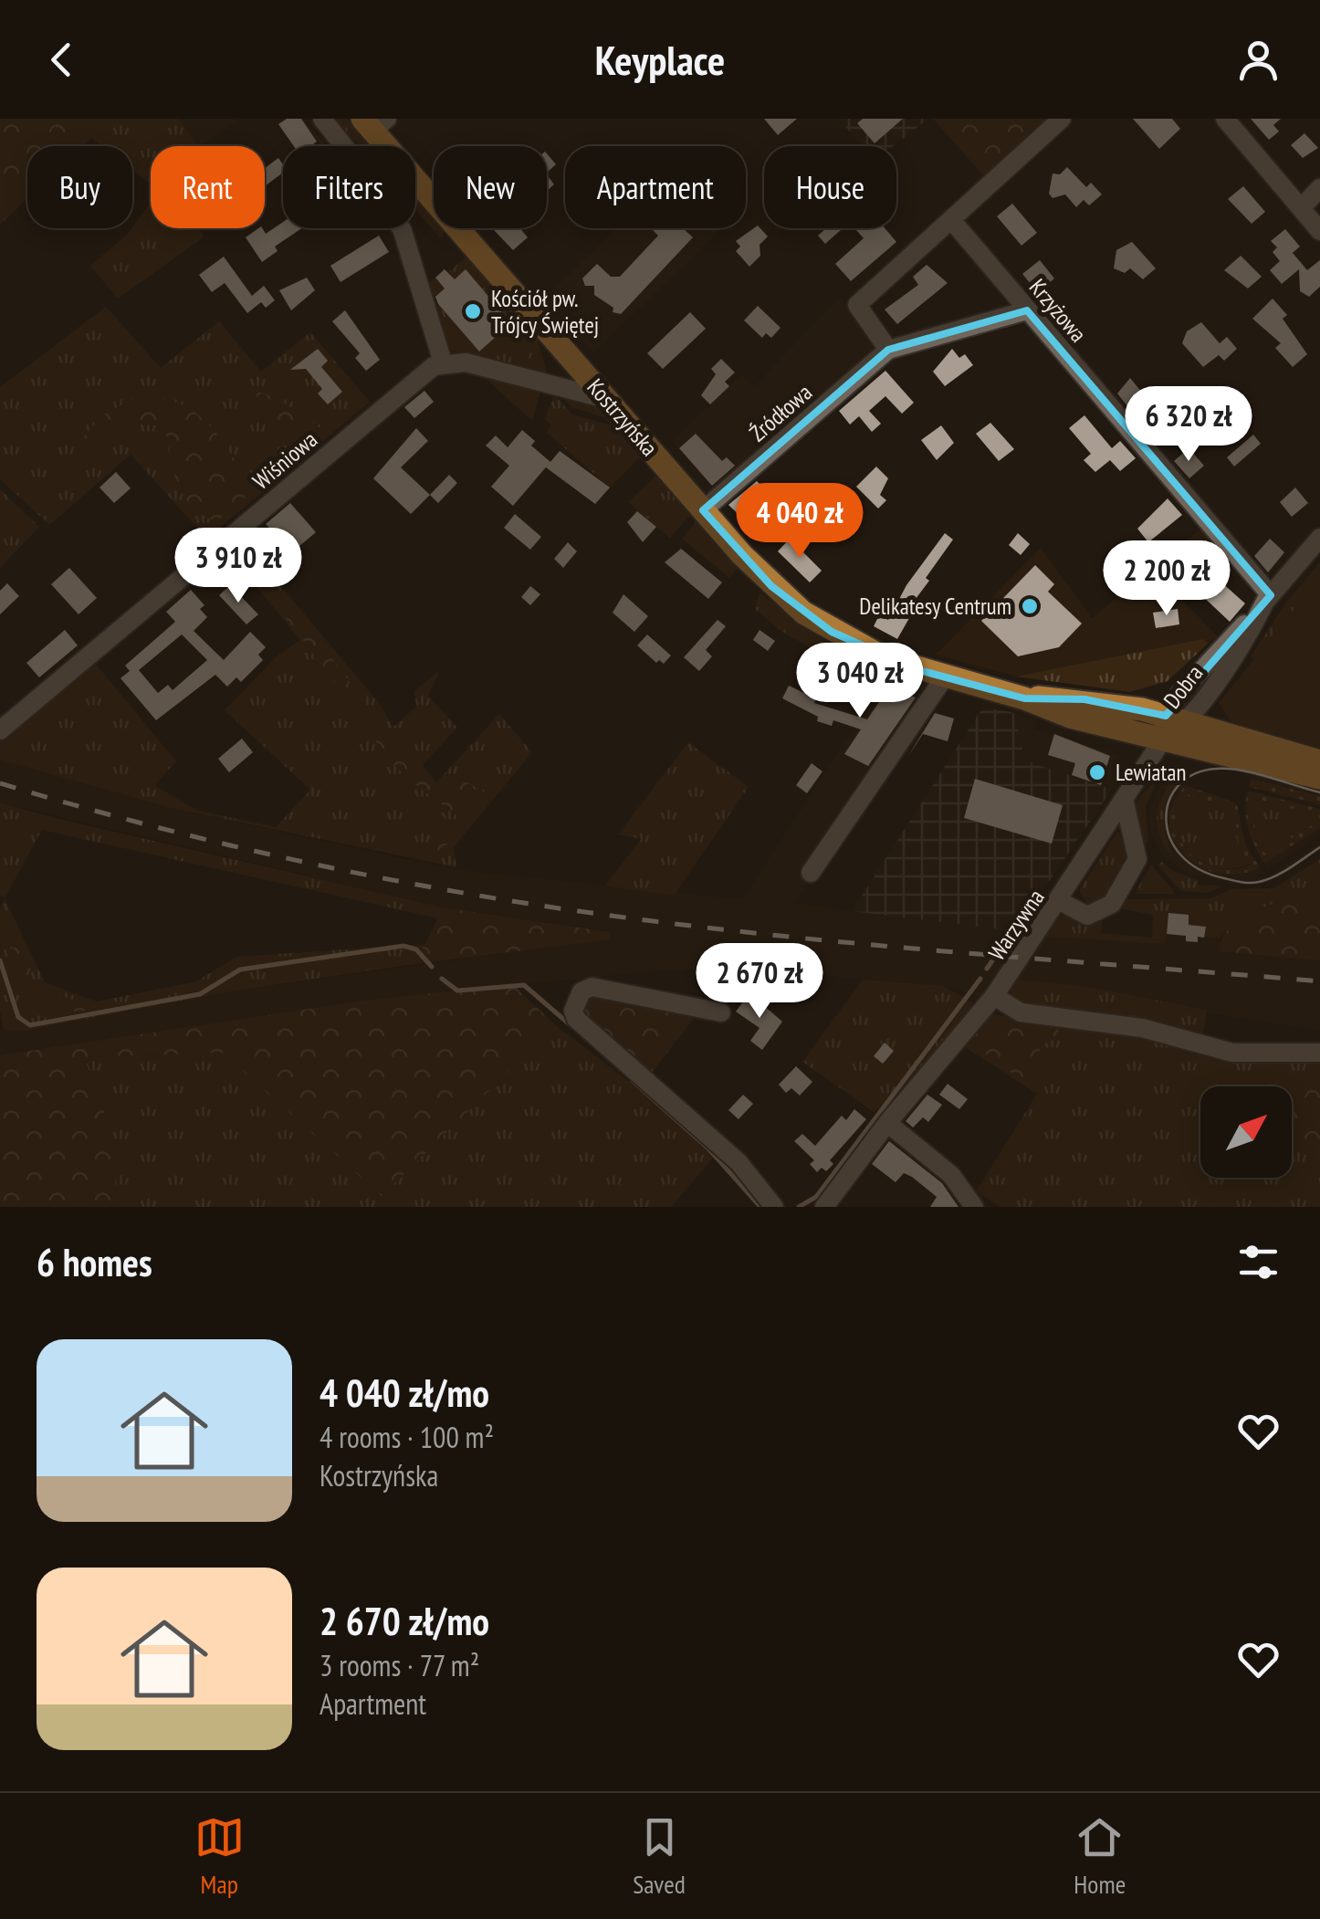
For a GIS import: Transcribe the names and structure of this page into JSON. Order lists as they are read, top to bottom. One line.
{"streets":{"main road":["Kostrzyńska"],"street":["Krzyżowa","Źródłowa","Wiśniowa","Dobra","Warzywna"]},"crossings":[["Krzyżowa","Źródłowa"],["Krzyżowa","Dobra"],["Źródłowa","Kostrzyńska"],["Kostrzyńska","Dobra"],["Kostrzyńska","Warzywna"],["Dobra","Warzywna"]],"places":["Kościół pw. Trójcy Świętej","Delikatesy Centrum","Lewiatan"],"north":"top right","page":{"header":"Keyplace","chip":["Buy","Rent","Filters","New","Apartment","House"],"price":["6 320 zł","4 040 zł","3 910 zł","2 200 zł","3 040 zł","2 670 zł"],"heading":"6 homes","list":[{"name":"4 040 zł/mo","note":"4 rooms · 100 m² · Kostrzyńska"},{"name":"2 670 zł/mo","note":"3 rooms · 77 m² · Apartment"}],"tabs":["Map","Saved","Home"]}}
